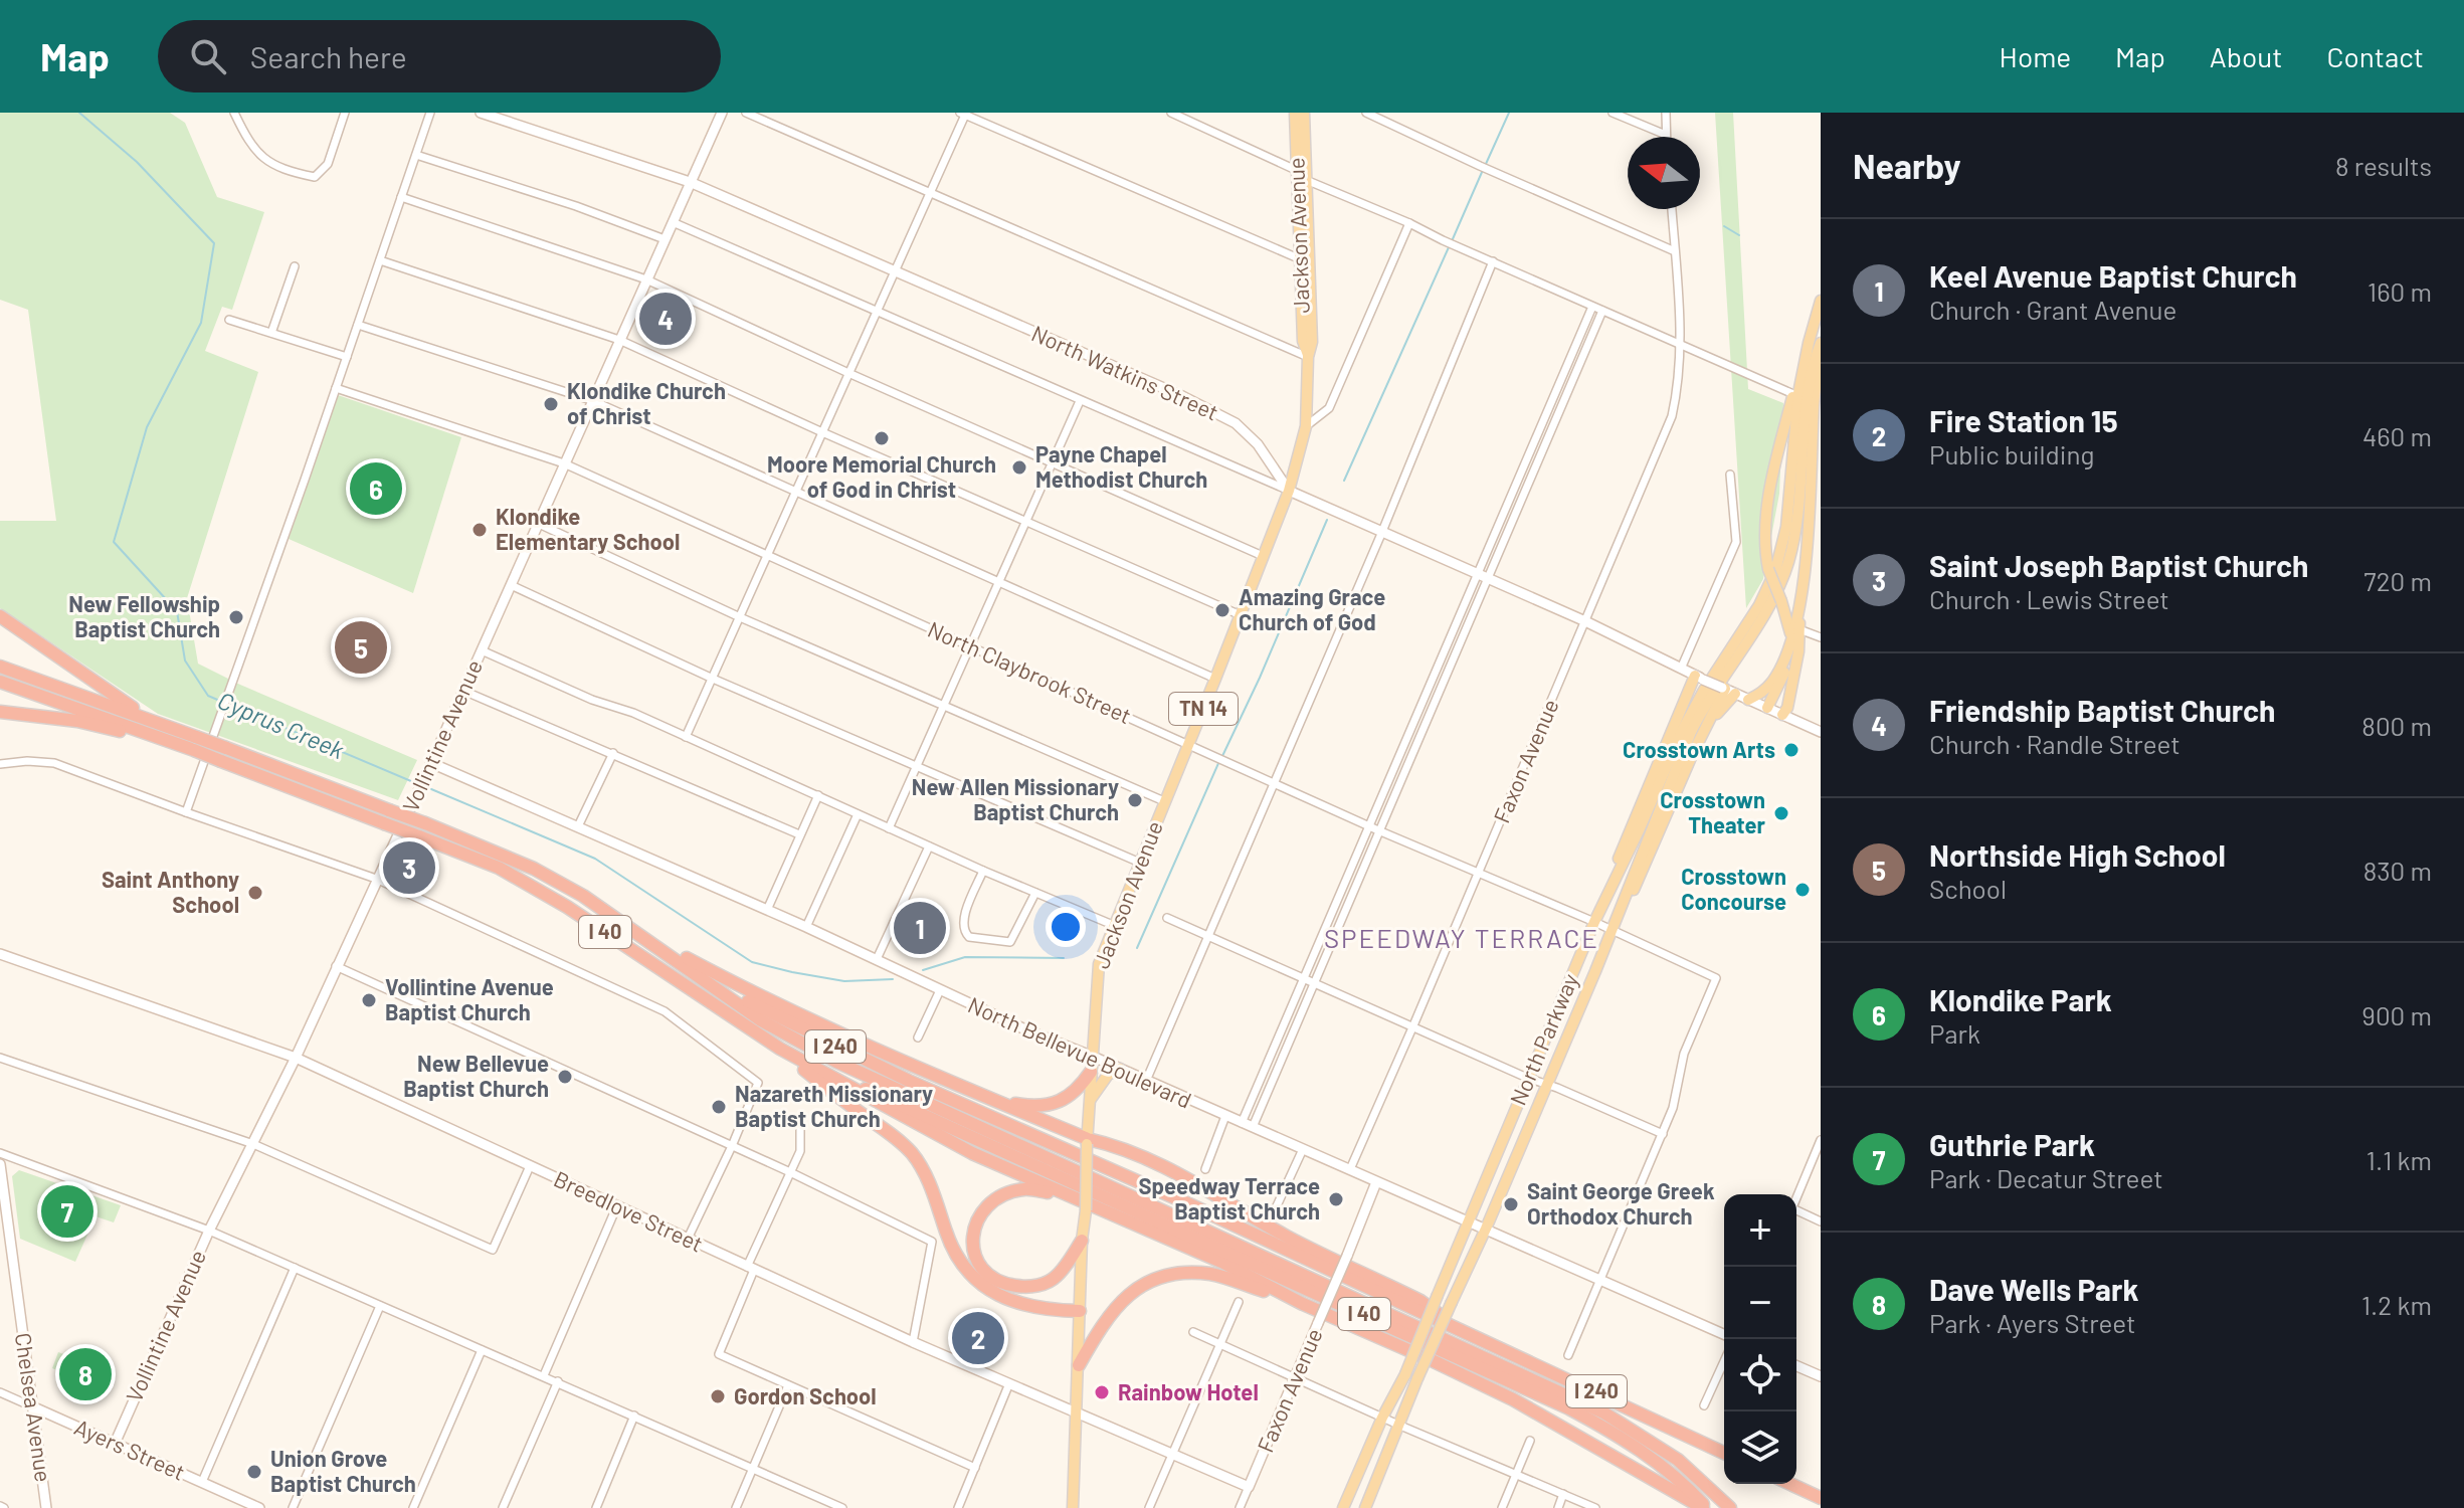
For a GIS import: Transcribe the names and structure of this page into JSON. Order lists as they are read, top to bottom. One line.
{"streets":{"highway":["I 40","I 240"],"main road":["Jackson Avenue","TN 14","North Parkway"],"street":["North Watkins Street","North Claybrook Street","Vollintine Avenue","Faxon Avenue","North Bellevue Boulevard","Breedlove Street","Chelsea Avenue","Ayers Street"]},"crossings":[["Jackson Avenue","North Watkins Street"],["Jackson Avenue","North Claybrook Street"],["Jackson Avenue","North Bellevue Boulevard"],["Jackson Avenue","Breedlove Street"],["North Watkins Street","Vollintine Avenue"],["North Claybrook Street","Vollintine Avenue"],["North Claybrook Street","Faxon Avenue"],["North Claybrook Street","North Parkway"],["Vollintine Avenue","North Bellevue Boulevard"],["Vollintine Avenue","Breedlove Street"],["Vollintine Avenue","Ayers Street"],["Faxon Avenue","North Bellevue Boulevard"],["Faxon Avenue","Breedlove Street"],["I 40","I 240"],["North Parkway","North Bellevue Boulevard"],["Chelsea Avenue","Ayers Street"]],"districts":["SPEEDWAY TERRACE"],"water":["Cyprus Creek"],"places":["Klondike Church of Christ","Moore Memorial Church of God in Christ","Payne Chapel Methodist Church","Klondike Elementary School","Amazing Grace Church of God","New Fellowship Baptist Church","Crosstown Arts","New Allen Missionary Baptist Church","Crosstown Theater","Crosstown Concourse","Saint Anthony School","Vollintine Avenue Baptist Church","New Bellevue Baptist Church","Nazareth Missionary Baptist Church","Speedway Terrace Baptist Church","Saint George Greek Orthodox Church","Rainbow Hotel","Gordon School","Union Grove Baptist Church"],"north":"left","page":{"header":"Map","search":"Search here","nav":["Home","Map","About","Contact"],"heading":["Nearby","8 results"],"list":[{"mark":"1","name":"Keel Avenue Baptist Church","note":"Church · Grant Avenue","value":"160 m"},{"mark":"2","name":"Fire Station 15","note":"Public building","value":"460 m"},{"mark":"3","name":"Saint Joseph Baptist Church","note":"Church · Lewis Street","value":"720 m"},{"mark":"4","name":"Friendship Baptist Church","note":"Church · Randle Street","value":"800 m"},{"mark":"5","name":"Northside High School","note":"School","value":"830 m"},{"mark":"6","name":"Klondike Park","note":"Park","value":"900 m"},{"mark":"7","name":"Guthrie Park","note":"Park · Decatur Street","value":"1.1 km"},{"mark":"8","name":"Dave Wells Park","note":"Park · Ayers Street","value":"1.2 km"}],"pins":["4","6","5","3","1","7","2","8"],"map_buttons":["+","−"]}}
